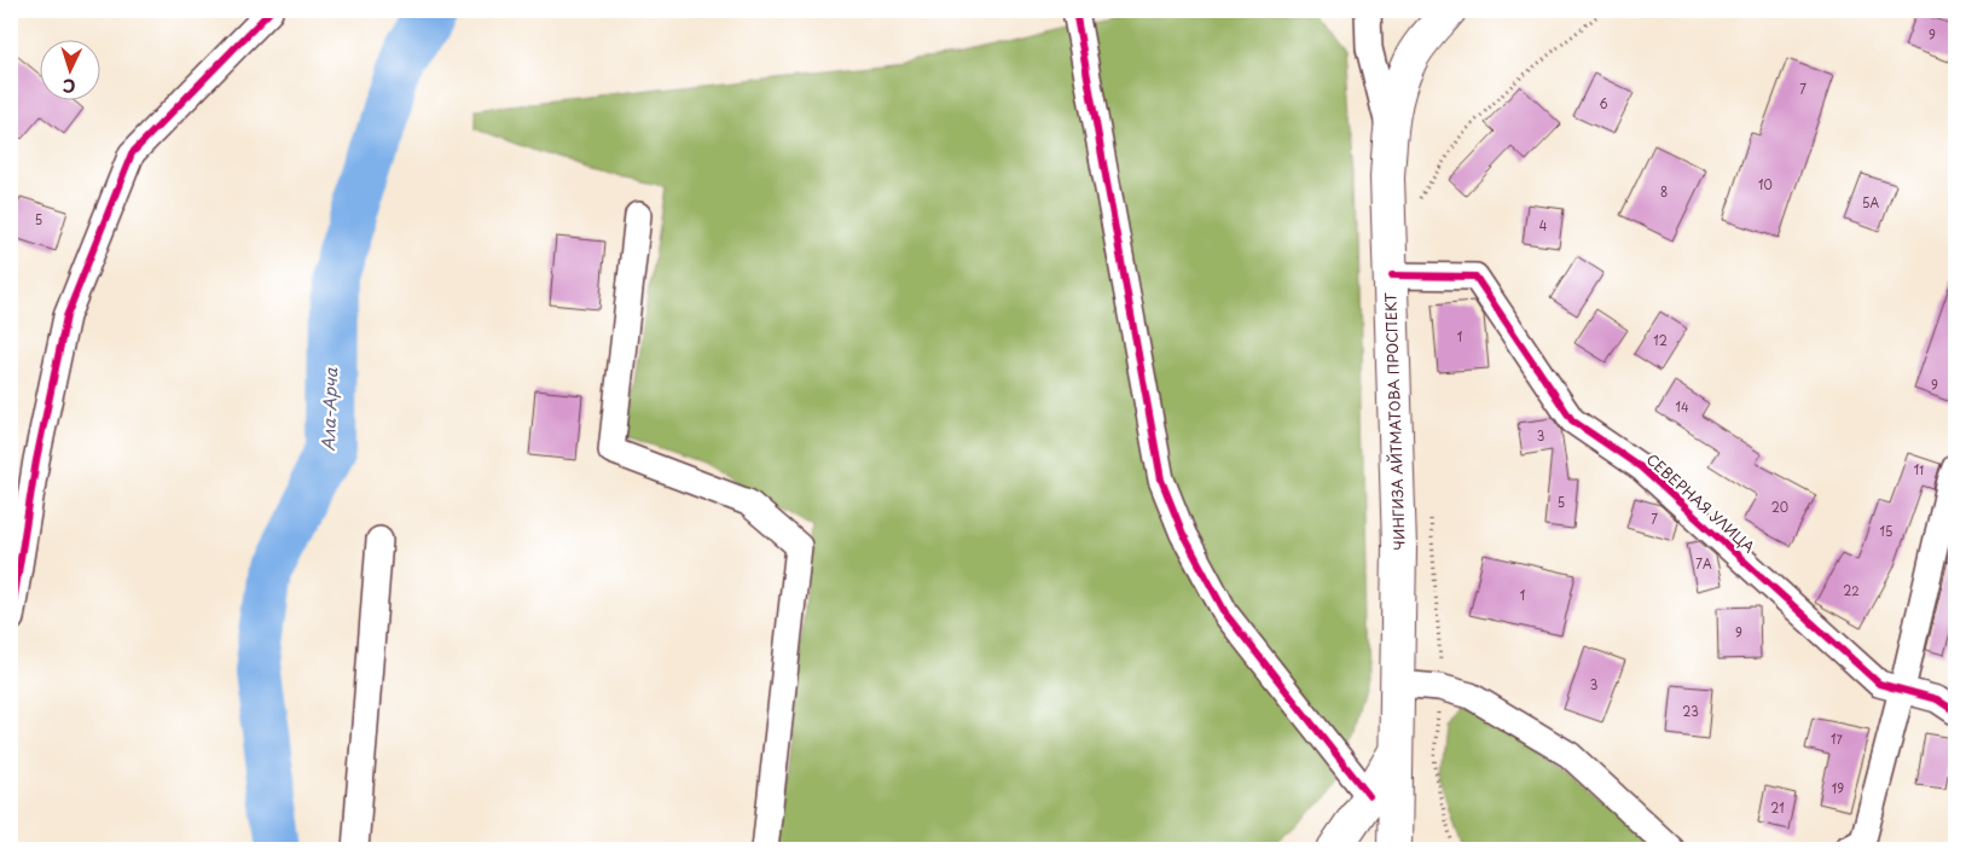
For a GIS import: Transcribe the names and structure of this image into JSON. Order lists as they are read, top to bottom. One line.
{"streets":{"main road":["ЧИНГИЗА АЙТМАТОВА ПРОСПЕКТ"],"street":["СЕВЕРНАЯ УЛИЦА"]},"crossings":[["ЧИНГИЗА АЙТМАТОВА ПРОСПЕКТ","СЕВЕРНАЯ УЛИЦА"]],"water":["Ала-Арча"],"house_numbers":["9","7","6","10","8","5А","5","4","1","12","9","14","3","11","5","20","7","15","7А","22","1","9","3","23","17","19","21"],"north":"bottom"}
